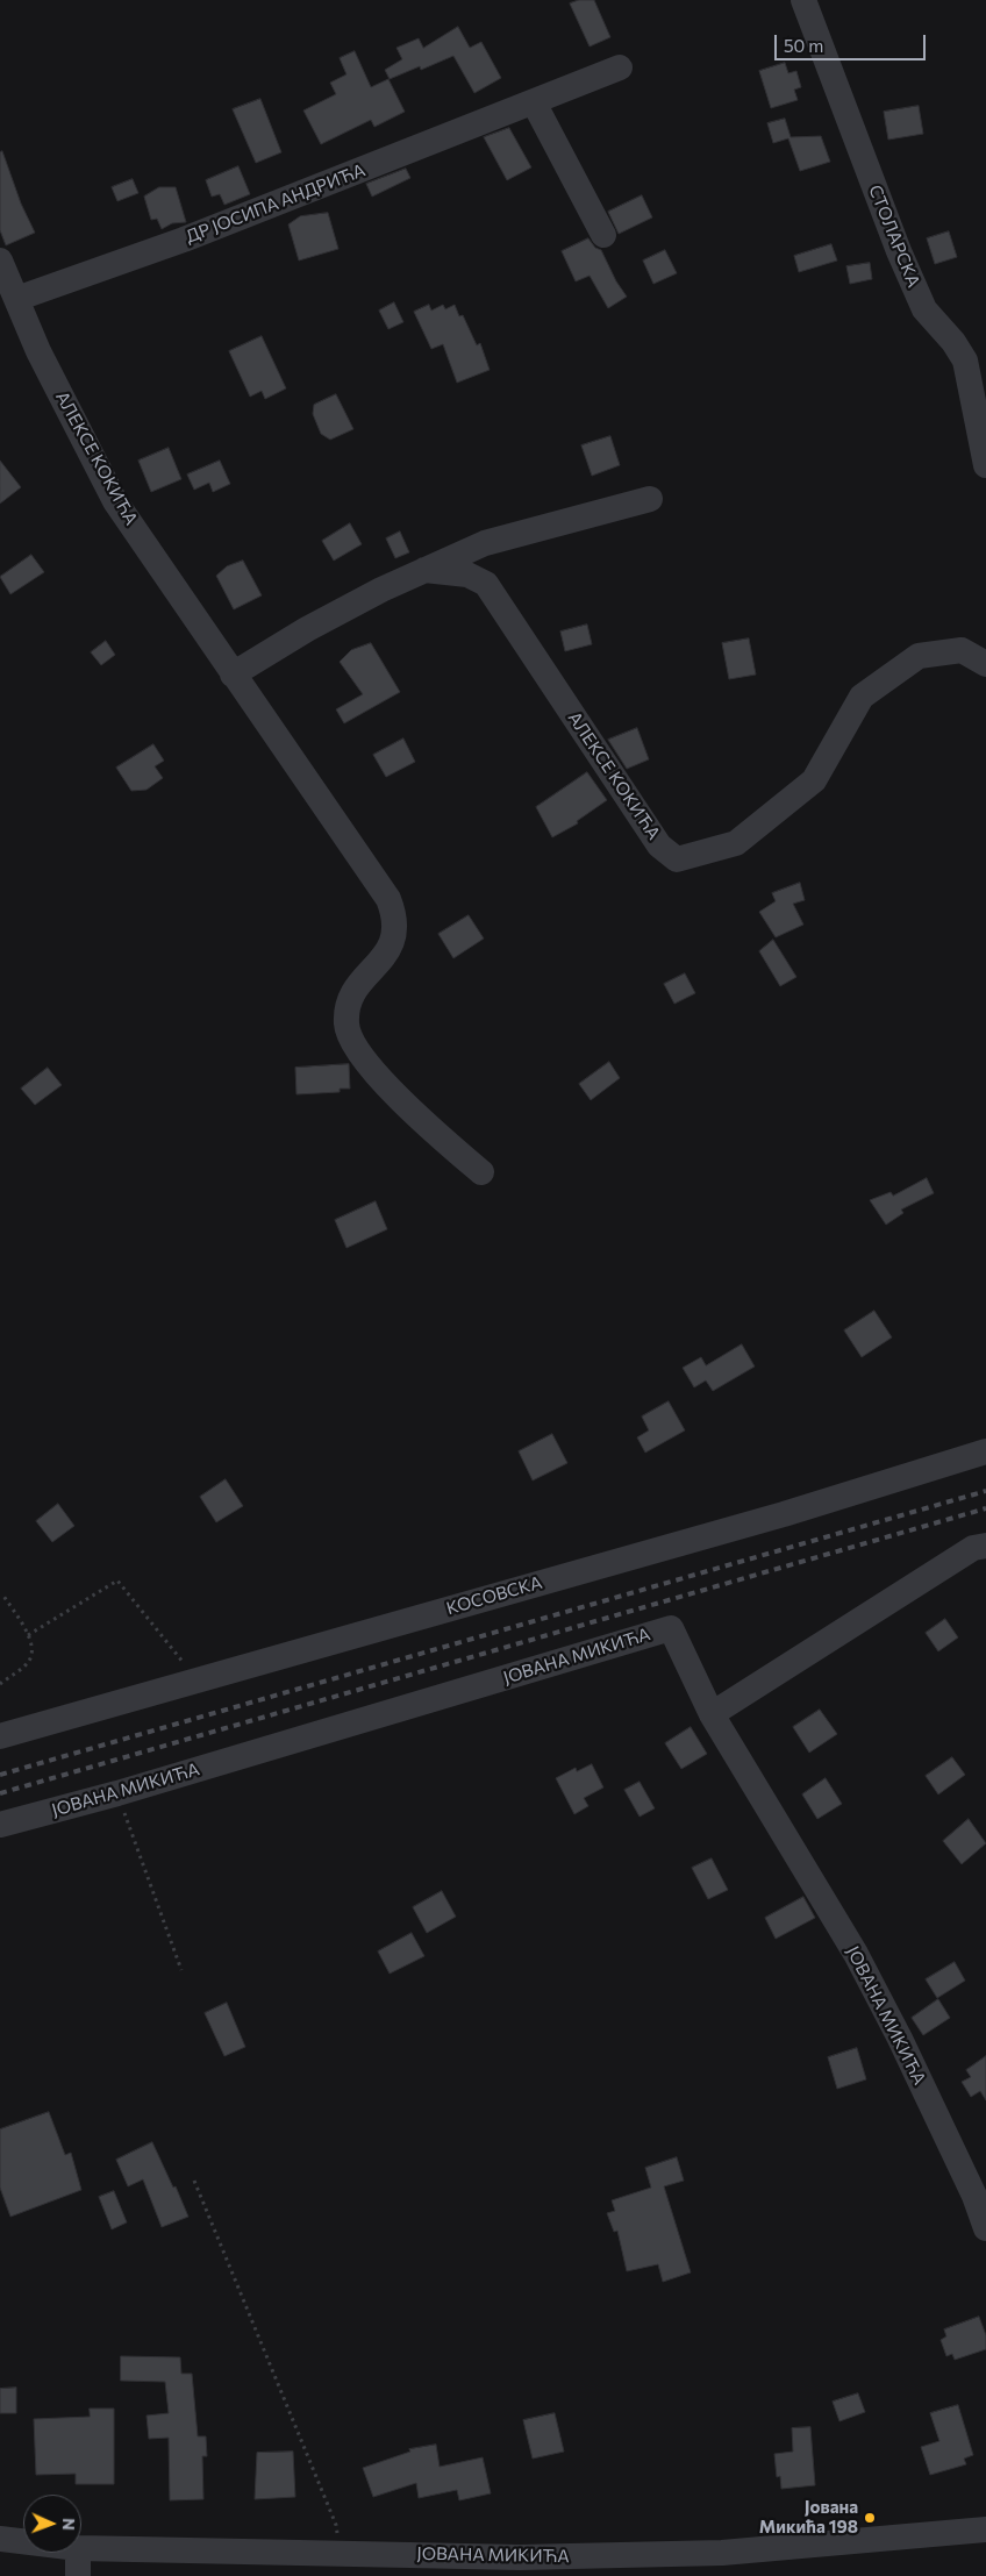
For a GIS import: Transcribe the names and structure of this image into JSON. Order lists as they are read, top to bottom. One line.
{"streets":{"street":["ДР ЈОСИПА АНДРИЋА","СТОЛАРСКА","АЛЕКСЕ КОКИЋА","КОСОВСКА","ЈОВАНА МИКИЋА"]},"crossings":[["ДР ЈОСИПА АНДРИЋА","АЛЕКСЕ КОКИЋА"]],"places":["Јована Микића 198"],"scale_bar":"50 m","north":"right"}
